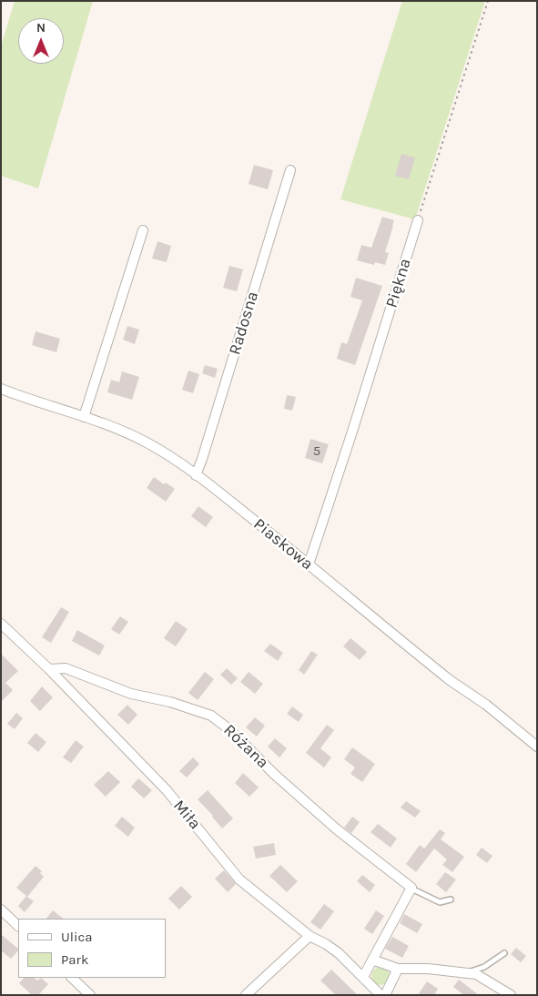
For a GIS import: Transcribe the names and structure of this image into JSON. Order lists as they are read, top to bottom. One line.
{"streets":{"street":["Piękna","Radosna","Piaskowa","Różana","Miła"]},"crossings":[["Piękna","Piaskowa"],["Radosna","Piaskowa"],["Różana","Miła"]],"house_numbers":["5"],"legend":["Ulica","Park"],"north":"top"}
